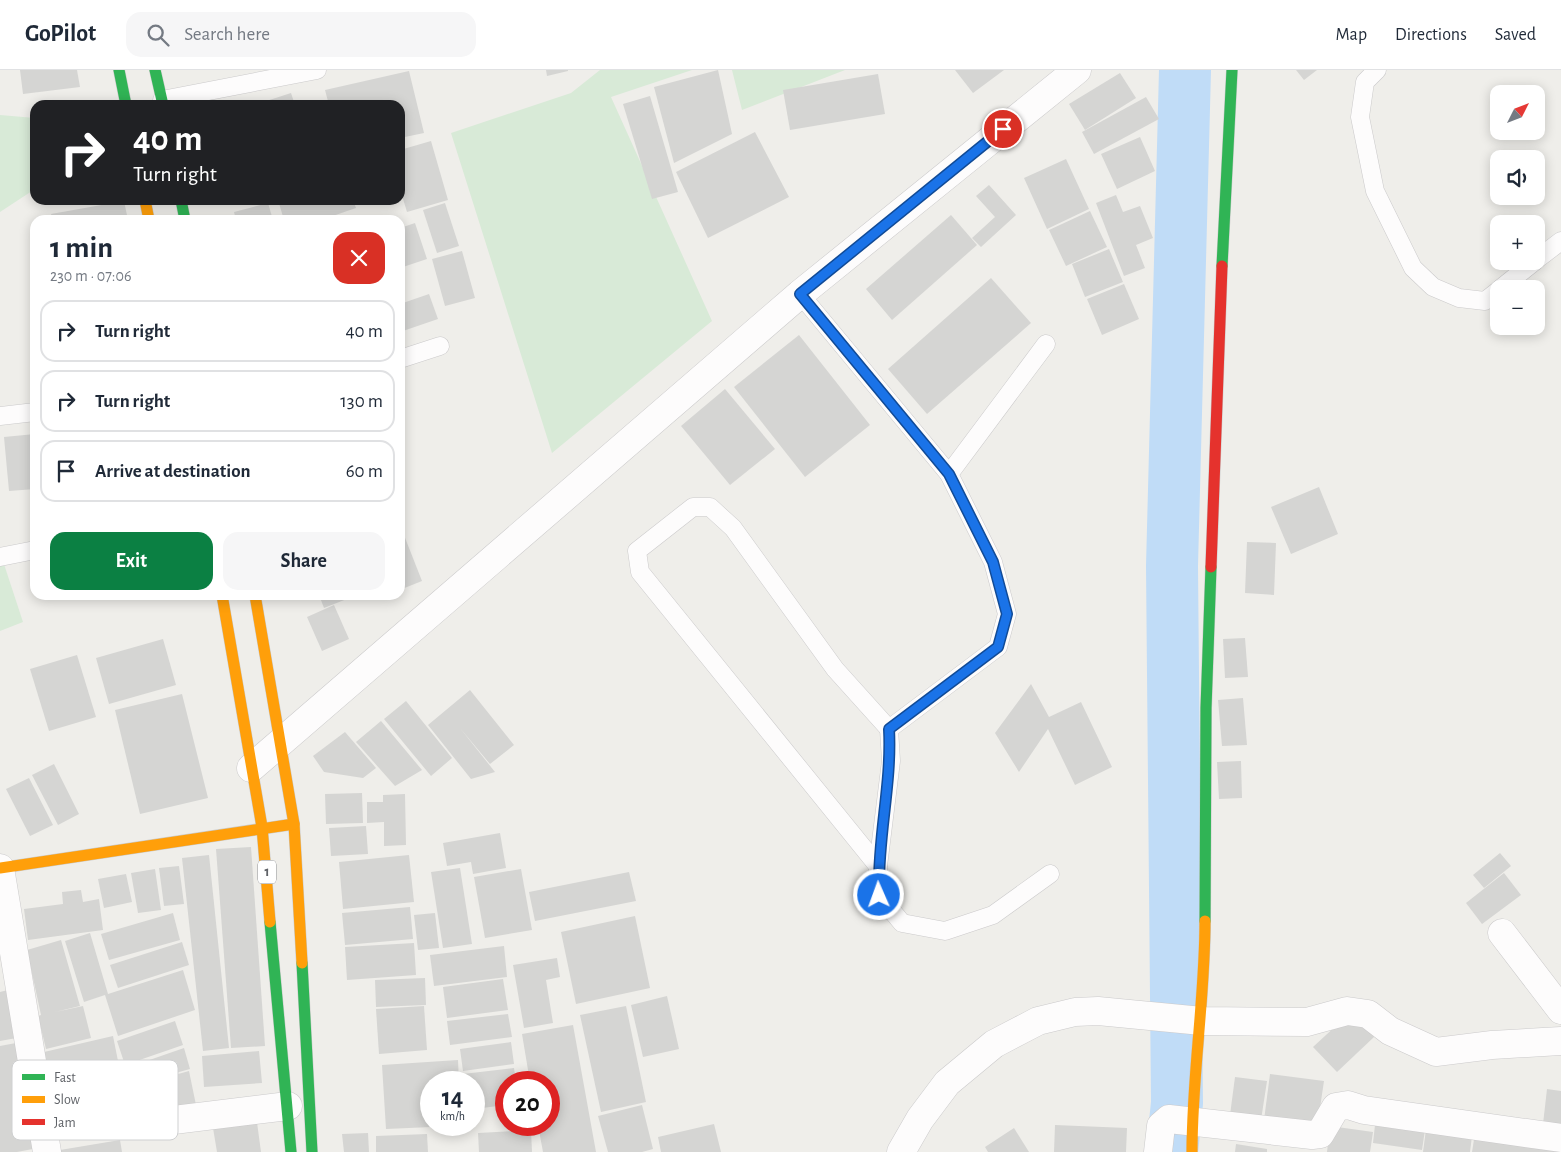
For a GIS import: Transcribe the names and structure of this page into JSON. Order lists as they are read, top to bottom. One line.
{"streets":{"main road":["1"]},"legend":["Fast","Slow","Jam"],"north":"top right","page":{"header":"GoPilot","search":"Search here","nav":["Map","Directions","Saved"],"map_buttons":["+","−"],"turn":["40 m","Turn right"],"heading":["1 min","230 m · 07:06"],"list":[{"name":"Turn right","value":"40 m"},{"name":"Turn right","value":"130 m"},{"name":"Arrive at destination","value":"60 m"}],"buttons":["Exit","Share"],"speed":"14 km/h","limit":"20"}}
